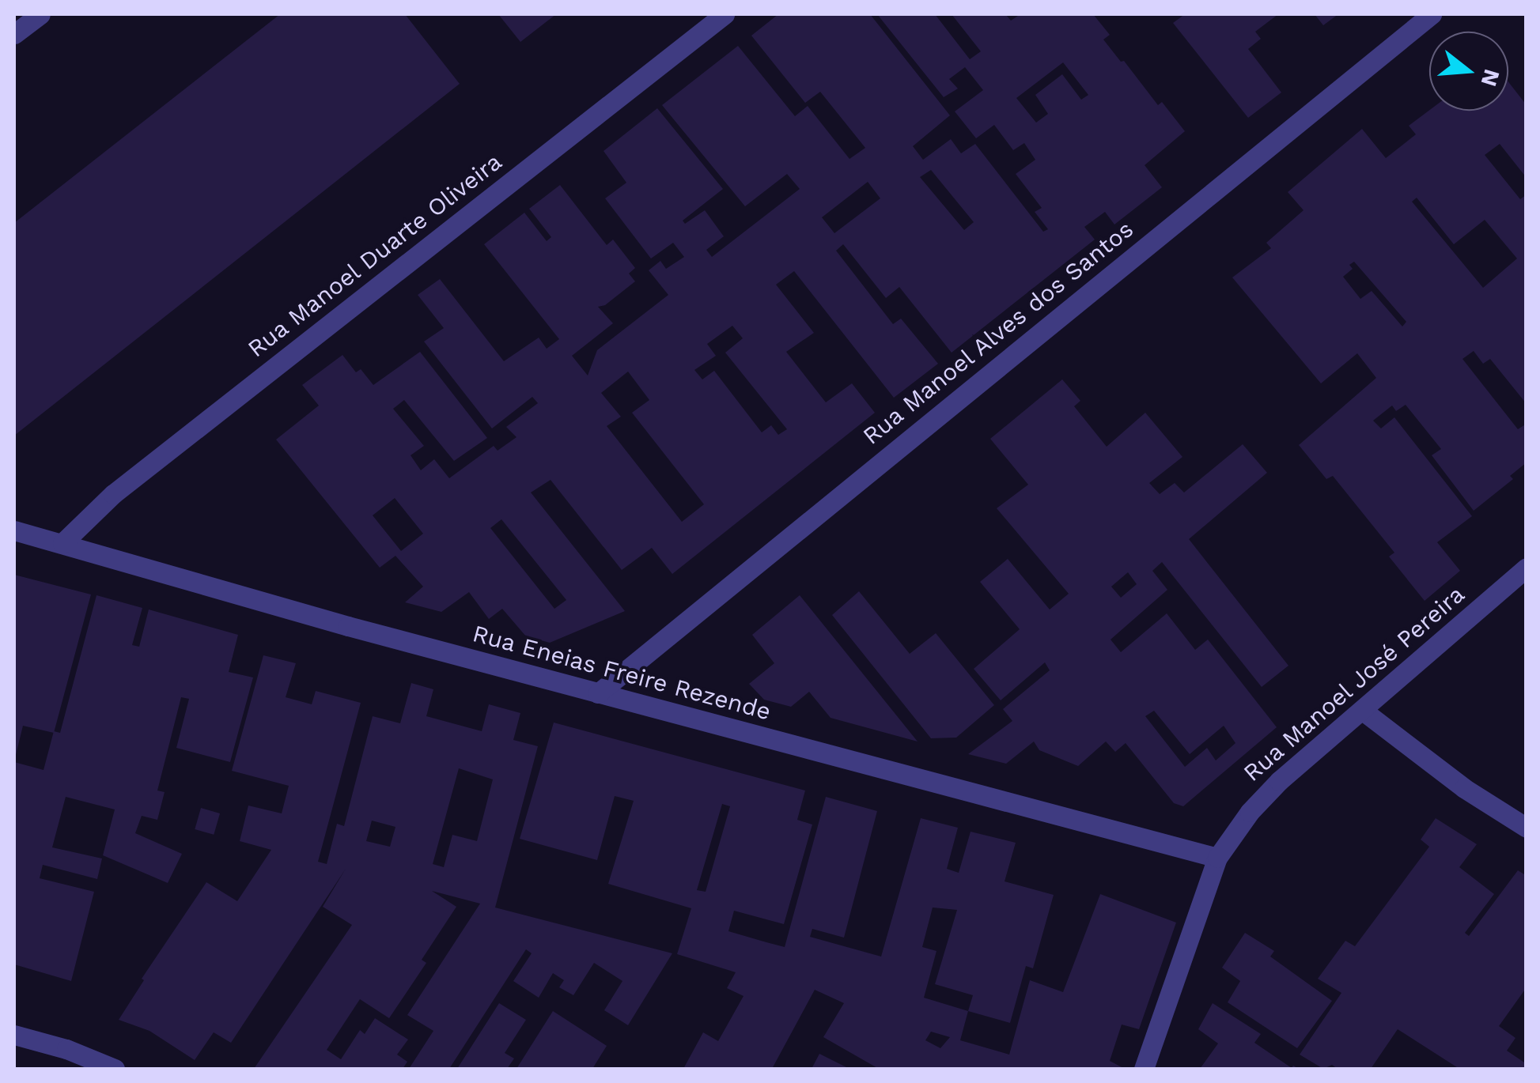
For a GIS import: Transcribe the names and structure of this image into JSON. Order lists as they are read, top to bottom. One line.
{"streets":{"street":["Rua Manoel Duarte Oliveira","Rua Manoel Alves dos Santos","Rua Eneias Freire Rezende","Rua Manoel José Pereira"]},"crossings":[["Rua Manoel Duarte Oliveira","Rua Eneias Freire Rezende"],["Rua Manoel Alves dos Santos","Rua Eneias Freire Rezende"],["Rua Eneias Freire Rezende","Rua Manoel José Pereira"]],"north":"right"}
